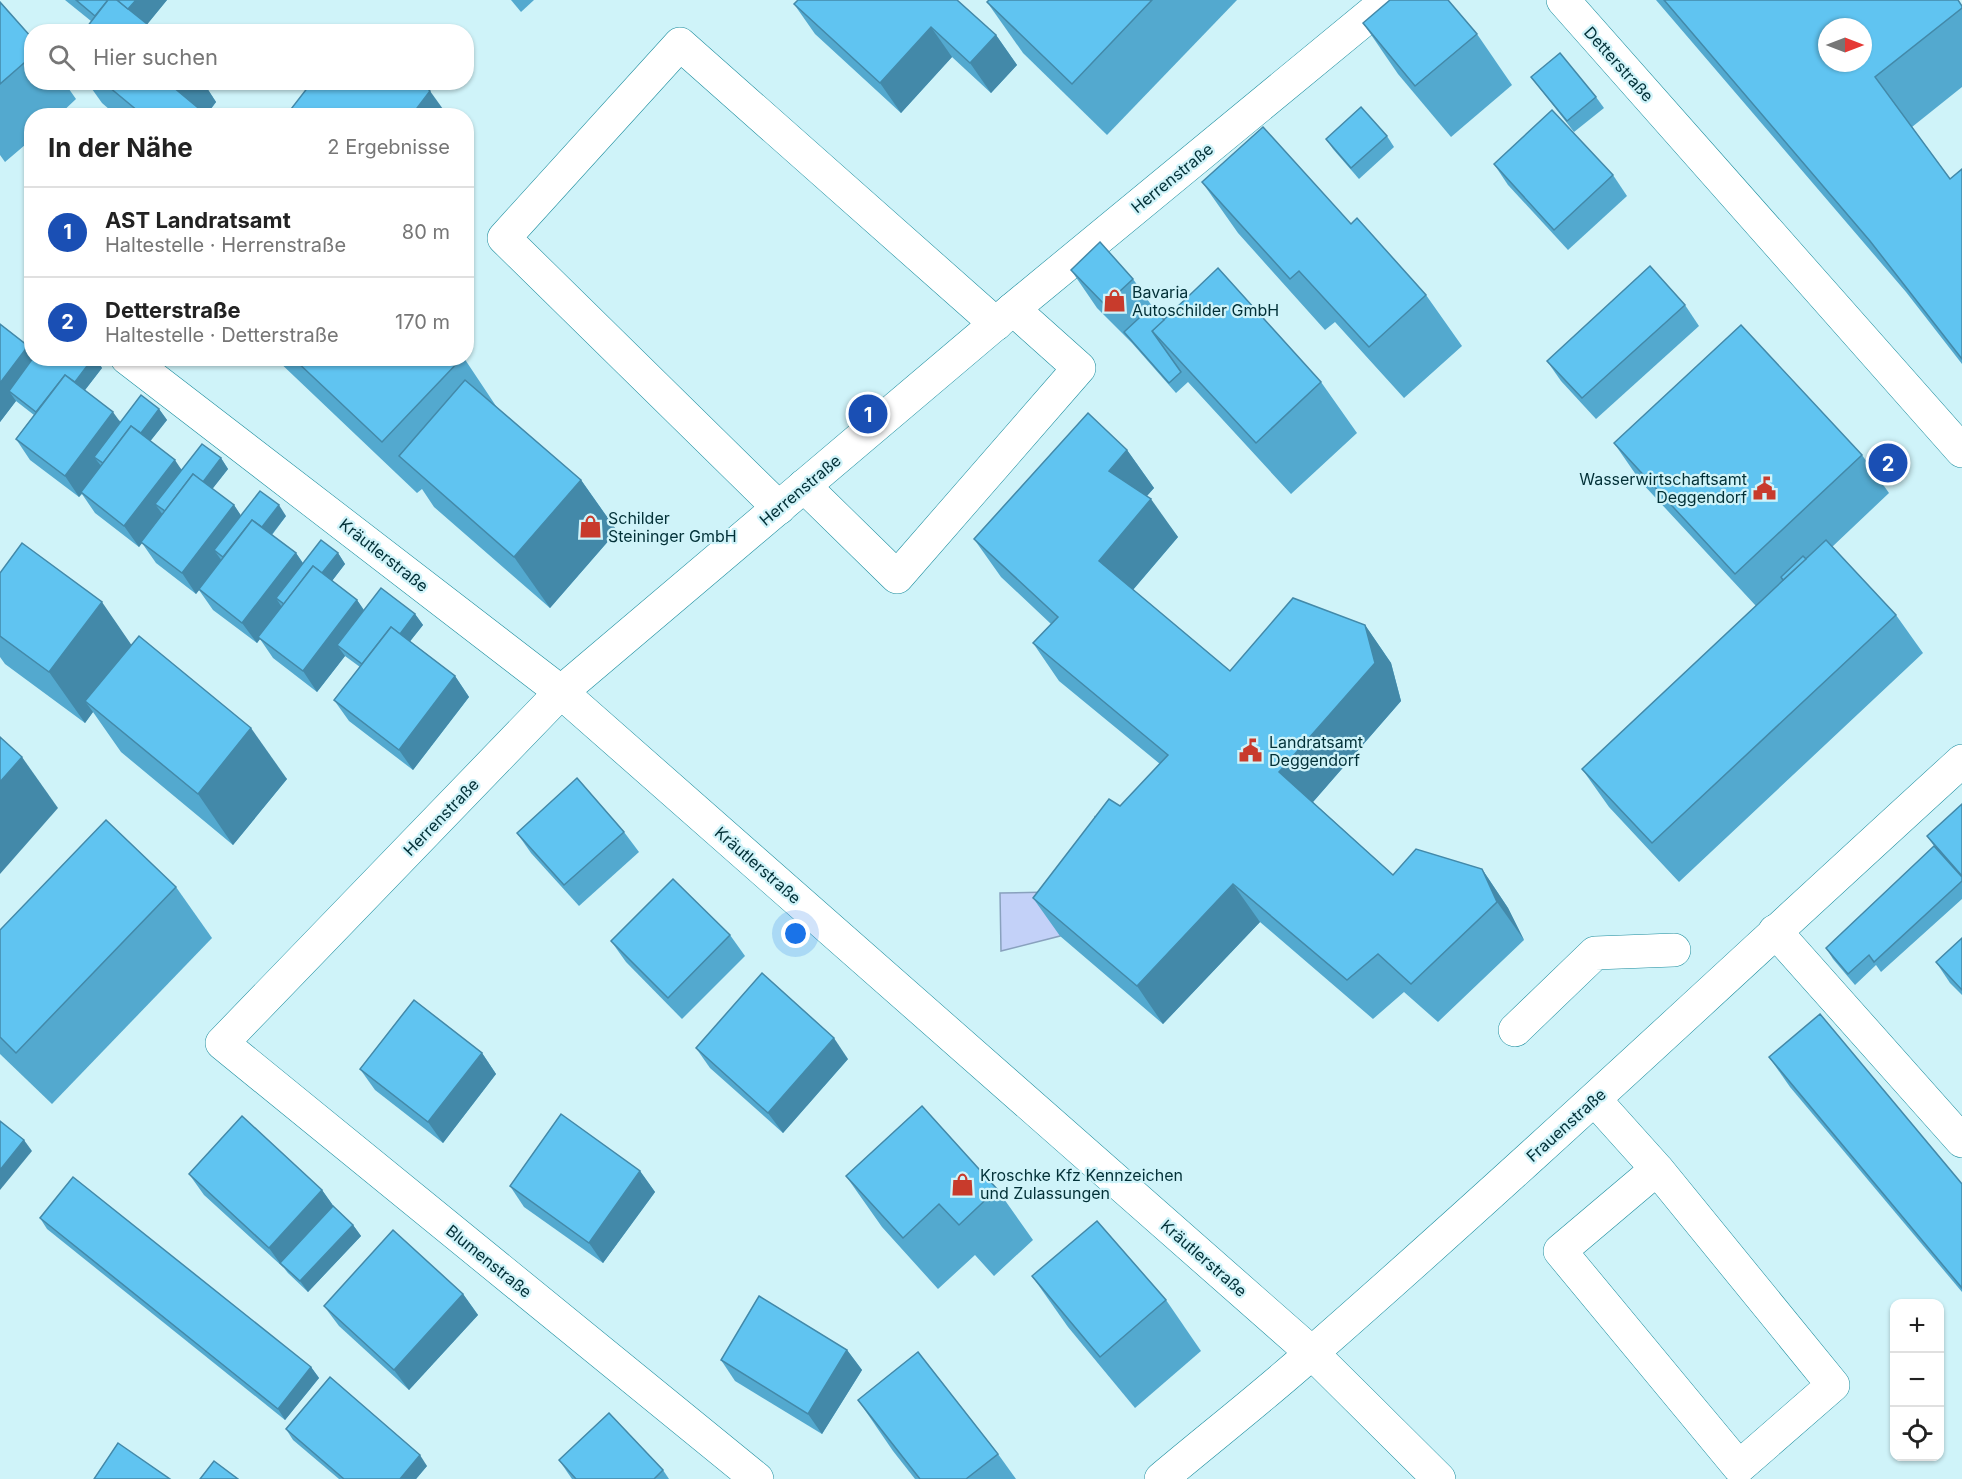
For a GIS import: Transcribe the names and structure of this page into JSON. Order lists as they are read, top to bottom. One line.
{"streets":{"street":["Detterstraße","Herrenstraße","Kräutlerstraße","Frauenstraße","Blumenstraße"]},"crossings":[["Herrenstraße","Kräutlerstraße"],["Herrenstraße","Blumenstraße"],["Kräutlerstraße","Frauenstraße"]],"places":{"shop":["Bavaria Autoschilder GmbH","Schilder Steininger GmbH","Kroschke Kfz Kennzeichen und Zulassungen"],"public building":["Wasserwirtschaftsamt Deggendorf","Landratsamt Deggendorf"]},"north":"right","page":{"search":"Hier suchen","heading":["In der Nähe","2 Ergebnisse"],"list":[{"mark":"1","name":"AST Landratsamt","note":"Haltestelle · Herrenstraße","value":"80 m"},{"mark":"2","name":"Detterstraße","note":"Haltestelle · Detterstraße","value":"170 m"}],"pins":["1","2"],"map_buttons":["+","−"]}}
